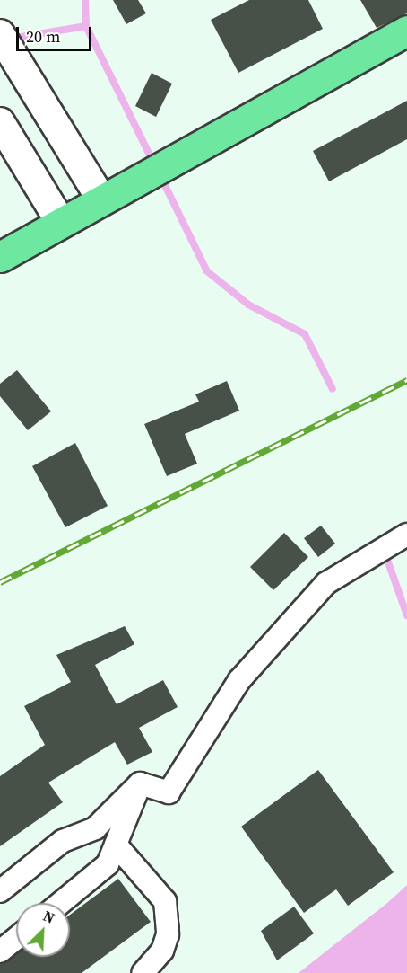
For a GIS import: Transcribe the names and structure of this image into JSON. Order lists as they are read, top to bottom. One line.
{"scale_bar":"20 m","north":"top right"}
